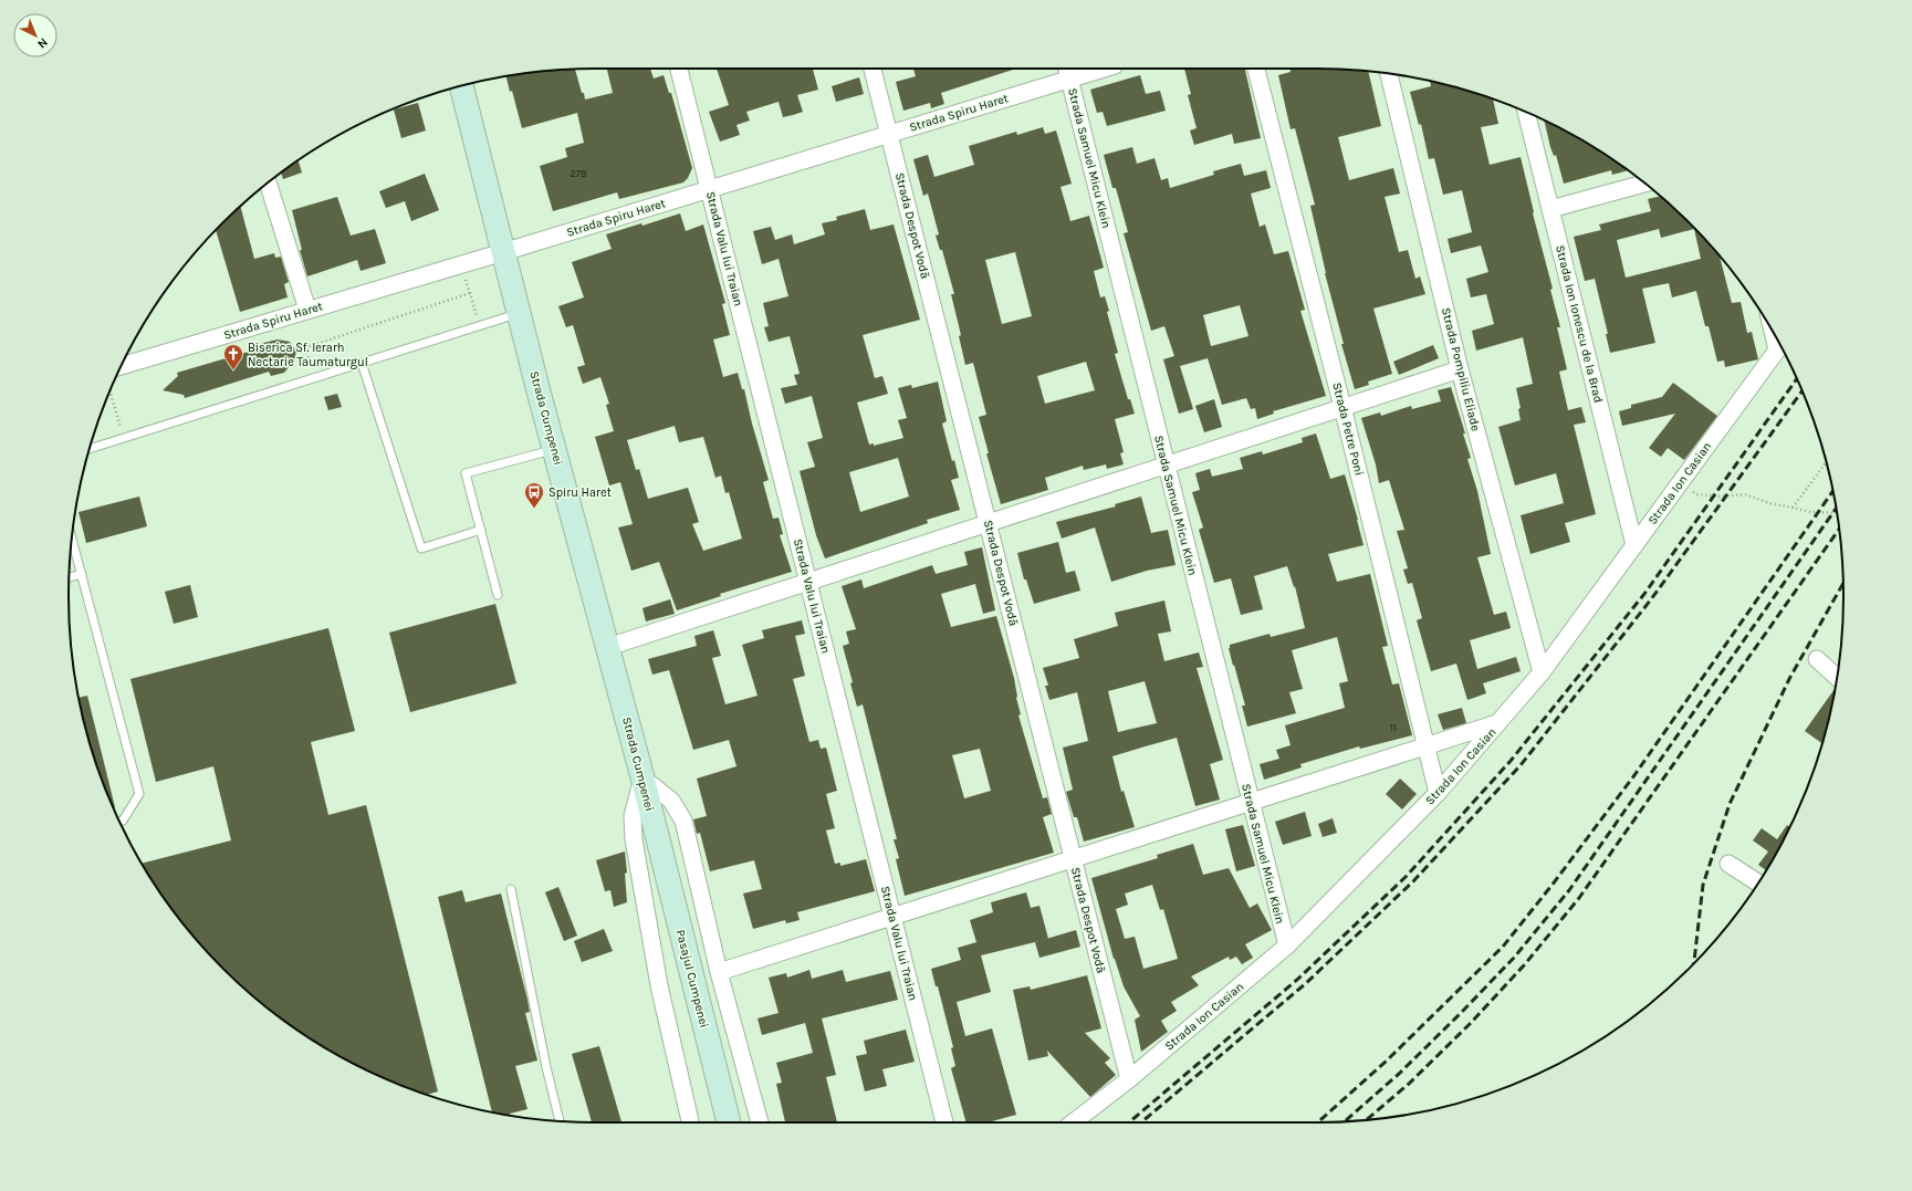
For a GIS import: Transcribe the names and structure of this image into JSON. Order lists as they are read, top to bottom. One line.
{"streets":{"main road":["Strada Cumpenei","Pasajul Cumpenei"],"street":["Strada Spiru Haret","Strada Samuel Micu Klein","Strada Despot Vodă","Strada Valu lui Traian","Strada Ion Ionescu de la Brad","Strada Pompiliu Eliade","Strada Petre Poni","Strada Ion Casian"]},"crossings":[["Strada Spiru Haret","Strada Samuel Micu Klein"],["Strada Spiru Haret","Strada Despot Vodă"],["Strada Spiru Haret","Strada Valu lui Traian"],["Strada Spiru Haret","Strada Cumpenei"],["Strada Samuel Micu Klein","Strada Ion Casian"],["Strada Despot Vodă","Strada Ion Casian"],["Strada Ion Ionescu de la Brad","Strada Ion Casian"],["Strada Pompiliu Eliade","Strada Ion Casian"],["Strada Cumpenei","Pasajul Cumpenei"],["Strada Petre Poni","Strada Ion Casian"]],"places":{"church":["Biserica Sf. Ierarh Nectarie Taumaturgul"],"bus stop":["Spiru Haret"]},"house_numbers":["27B","11"],"north":"bottom right"}
